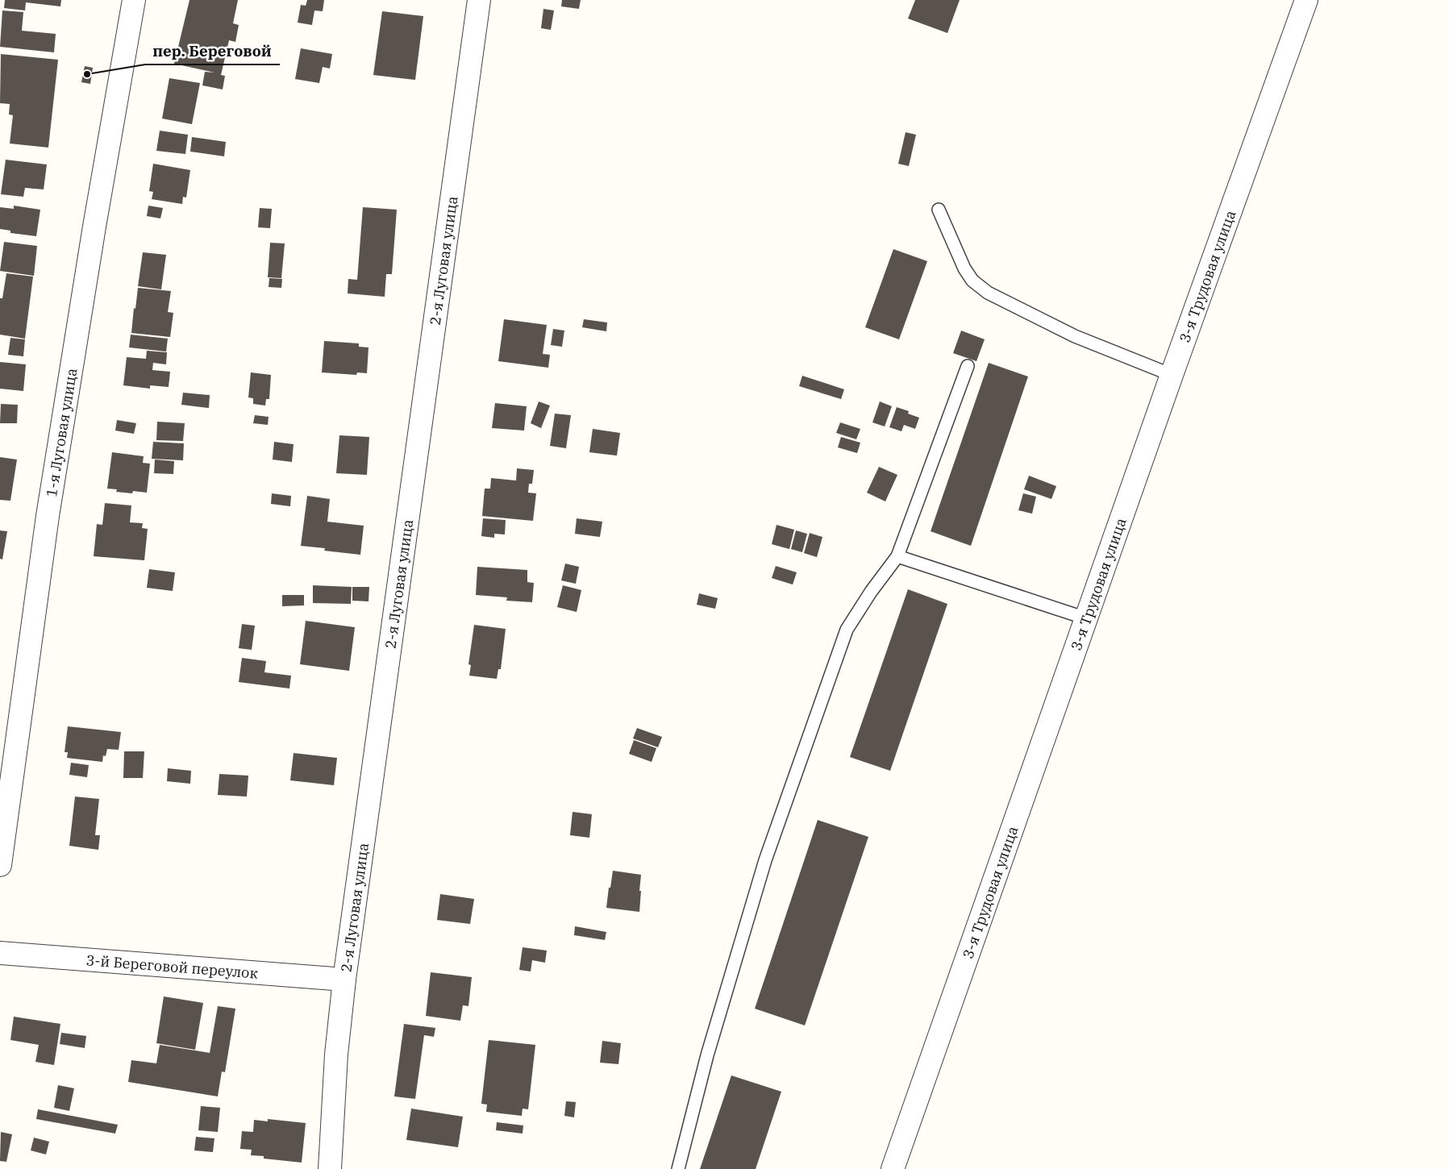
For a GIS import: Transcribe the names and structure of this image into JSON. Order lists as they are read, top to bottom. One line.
{"streets":{"street":["2-я Луговая улица","3-я Трудовая улица","1-я Луговая улица","3-й Береговой переулок"]},"crossings":[["2-я Луговая улица","3-й Береговой переулок"]],"places":["пер. Береговой"]}
